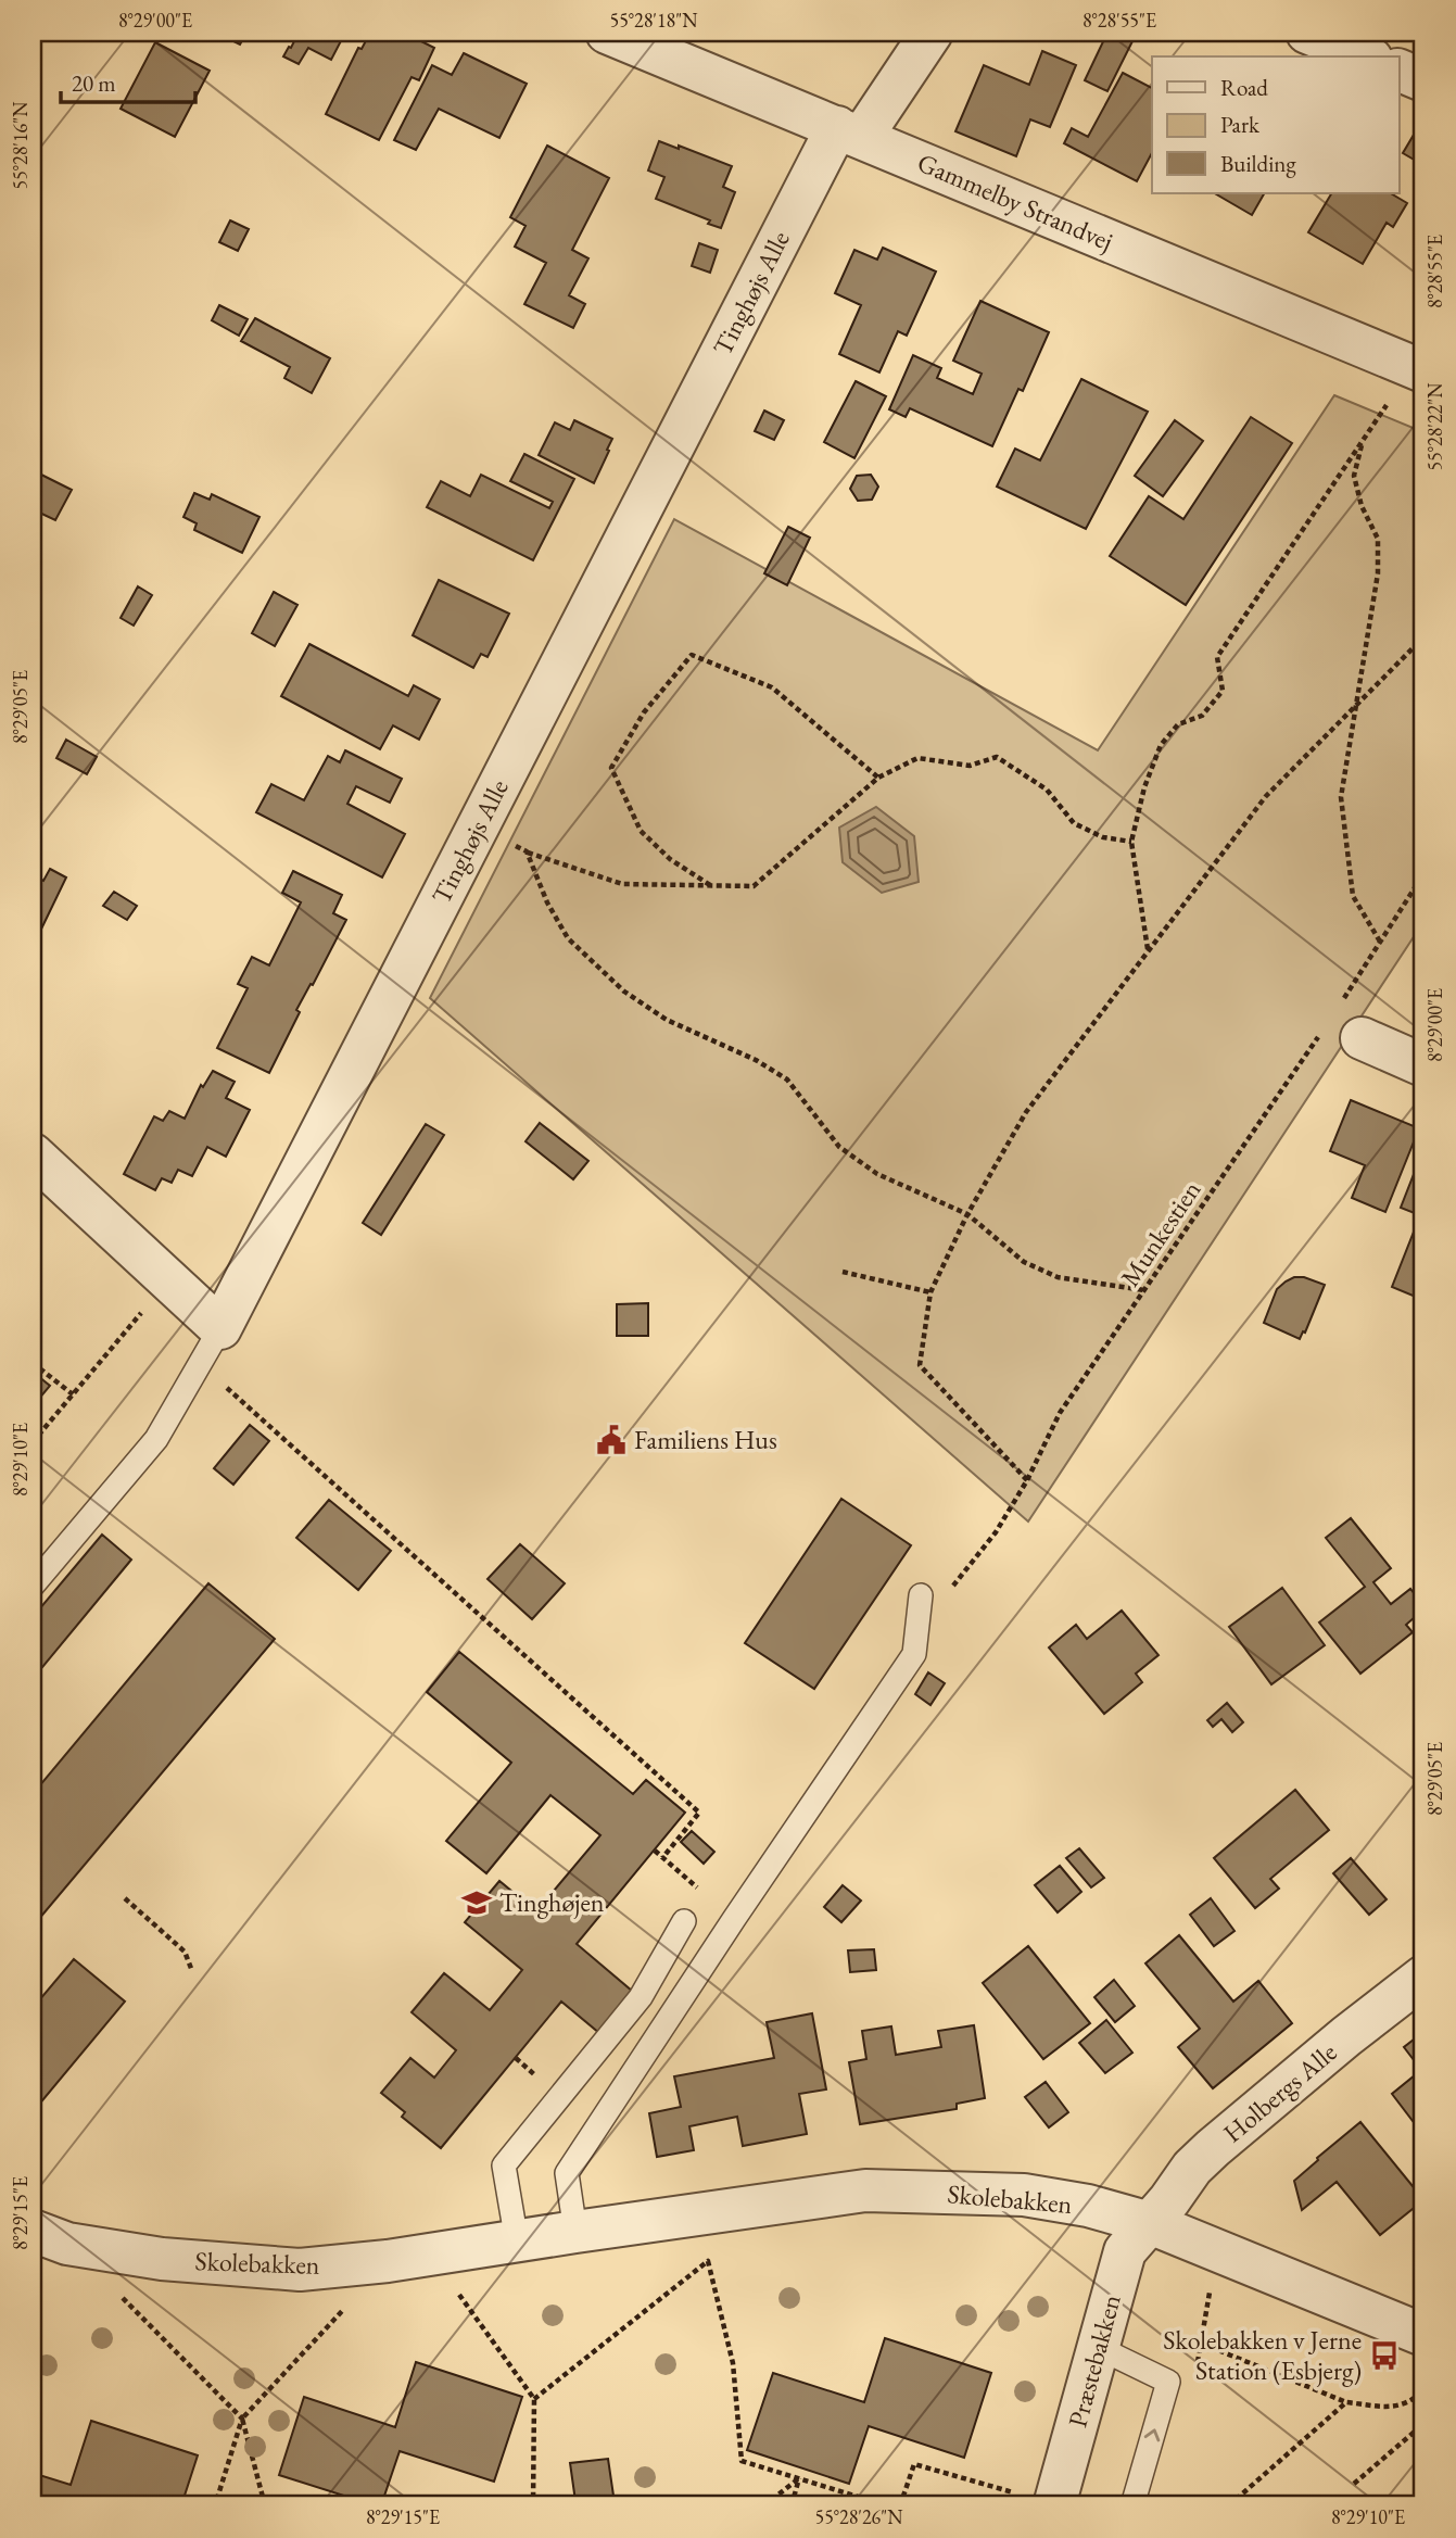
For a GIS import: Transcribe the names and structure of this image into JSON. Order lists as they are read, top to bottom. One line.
{"streets":{"street":["Gammelby Strandvej","Tinghøjs Alle","Holbergs Alle","Skolebakken","Præstebakken"],"path":["Munkestien"]},"crossings":[["Gammelby Strandvej","Tinghøjs Alle"],["Holbergs Alle","Skolebakken"],["Holbergs Alle","Præstebakken"],["Skolebakken","Præstebakken"]],"places":{"public building":["Familiens Hus"],"school or university":["Tinghøjen"],"bus stop":["Skolebakken v Jerne Station (Esbjerg)"]},"legend":["Road","Park","Building"],"scale_bar":"20 m","coordinates":["8°29'00\"E","55°28'18\"N","8°28'55\"E","55°28'16\"N","55°28'22\"N","8°29'05\"E","8°29'10\"E","8°29'15\"E","55°28'26\"N"]}
